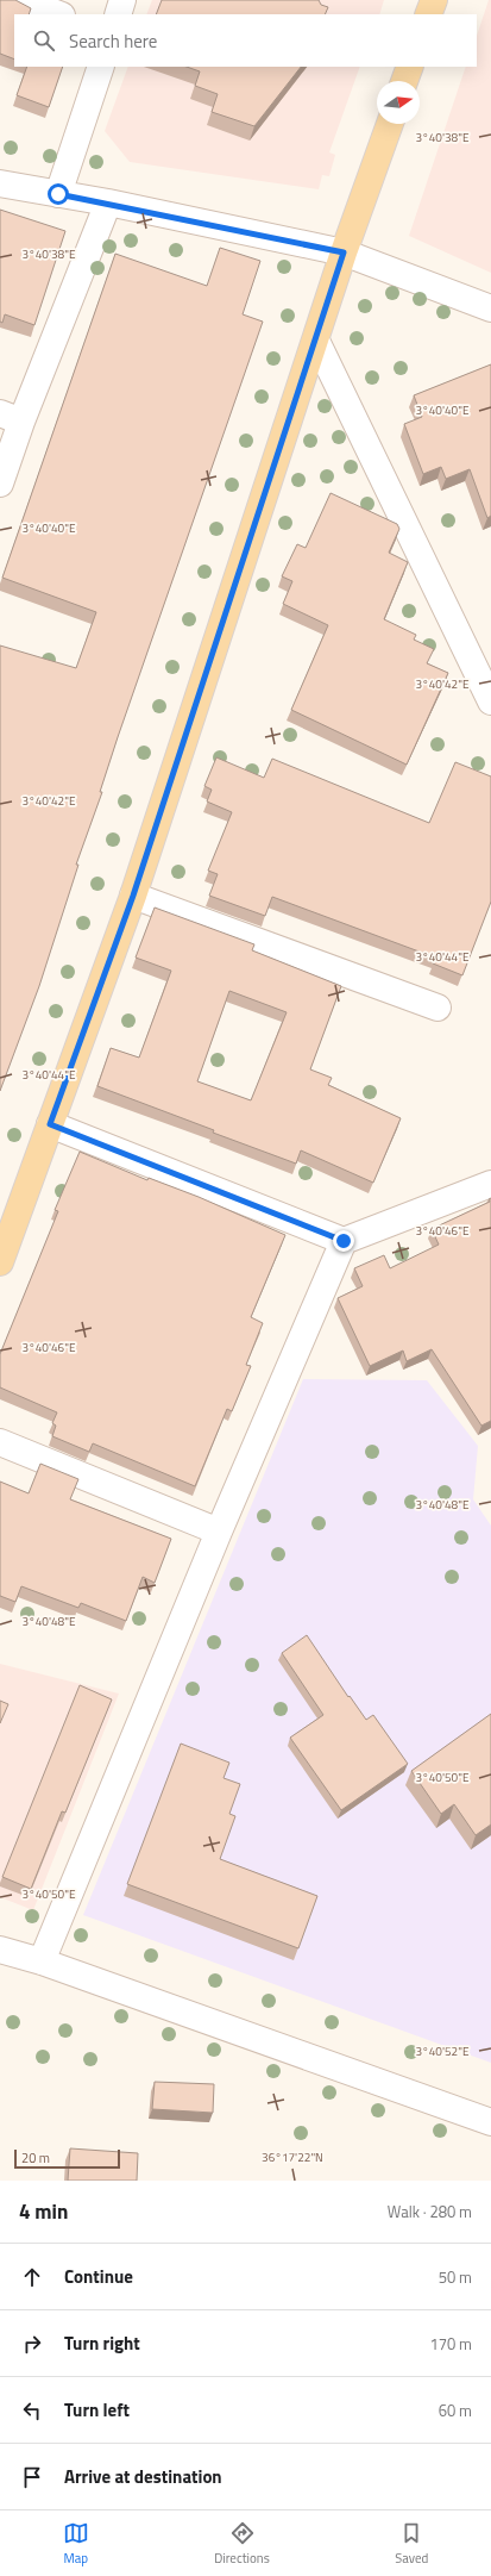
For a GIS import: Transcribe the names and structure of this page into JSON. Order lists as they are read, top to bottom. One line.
{"scale_bar":"20 m","north":"right","page":{"search":"Search here","scale":"20 m","heading":["4 min","Walk · 280 m"],"list":[["Continue","50 m"],["Turn right","170 m"],["Turn left","60 m"],"Arrive at destination"],"nav":["Map","Directions","Saved"]},"coordinates":["3°40'38\"E","3°40'40\"E","3°40'42\"E","3°40'44\"E","3°40'46\"E","3°40'48\"E","3°40'50\"E","3°40'52\"E","36°17'22\"N"]}
